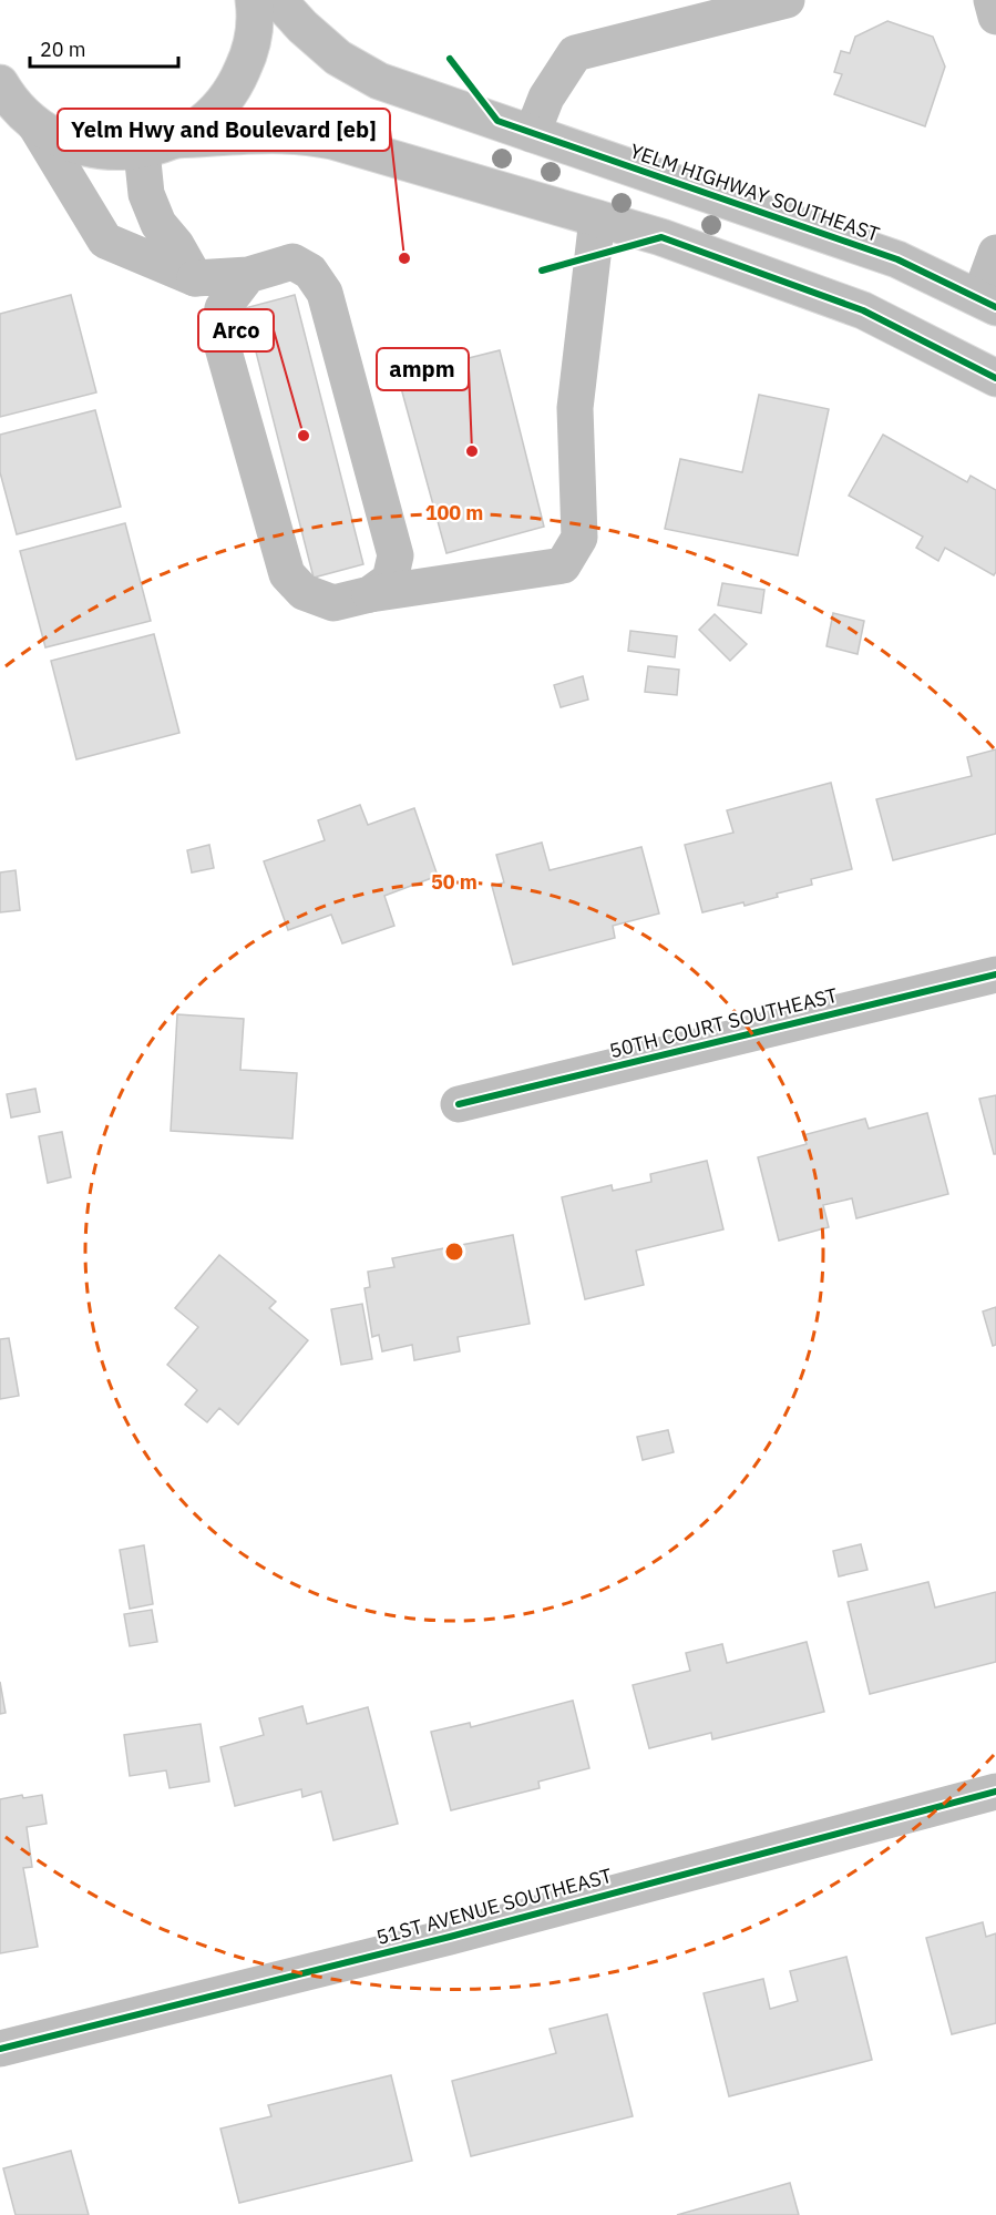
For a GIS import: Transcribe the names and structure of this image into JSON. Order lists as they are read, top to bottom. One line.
{"streets":{"main road":["YELM HIGHWAY SOUTHEAST","50TH COURT SOUTHEAST","51ST AVENUE SOUTHEAST"]},"places":["Yelm Hwy and Boulevard [eb]","Arco","ampm"],"scale_bar":"20 m","rings":["100 m","50 m"]}
